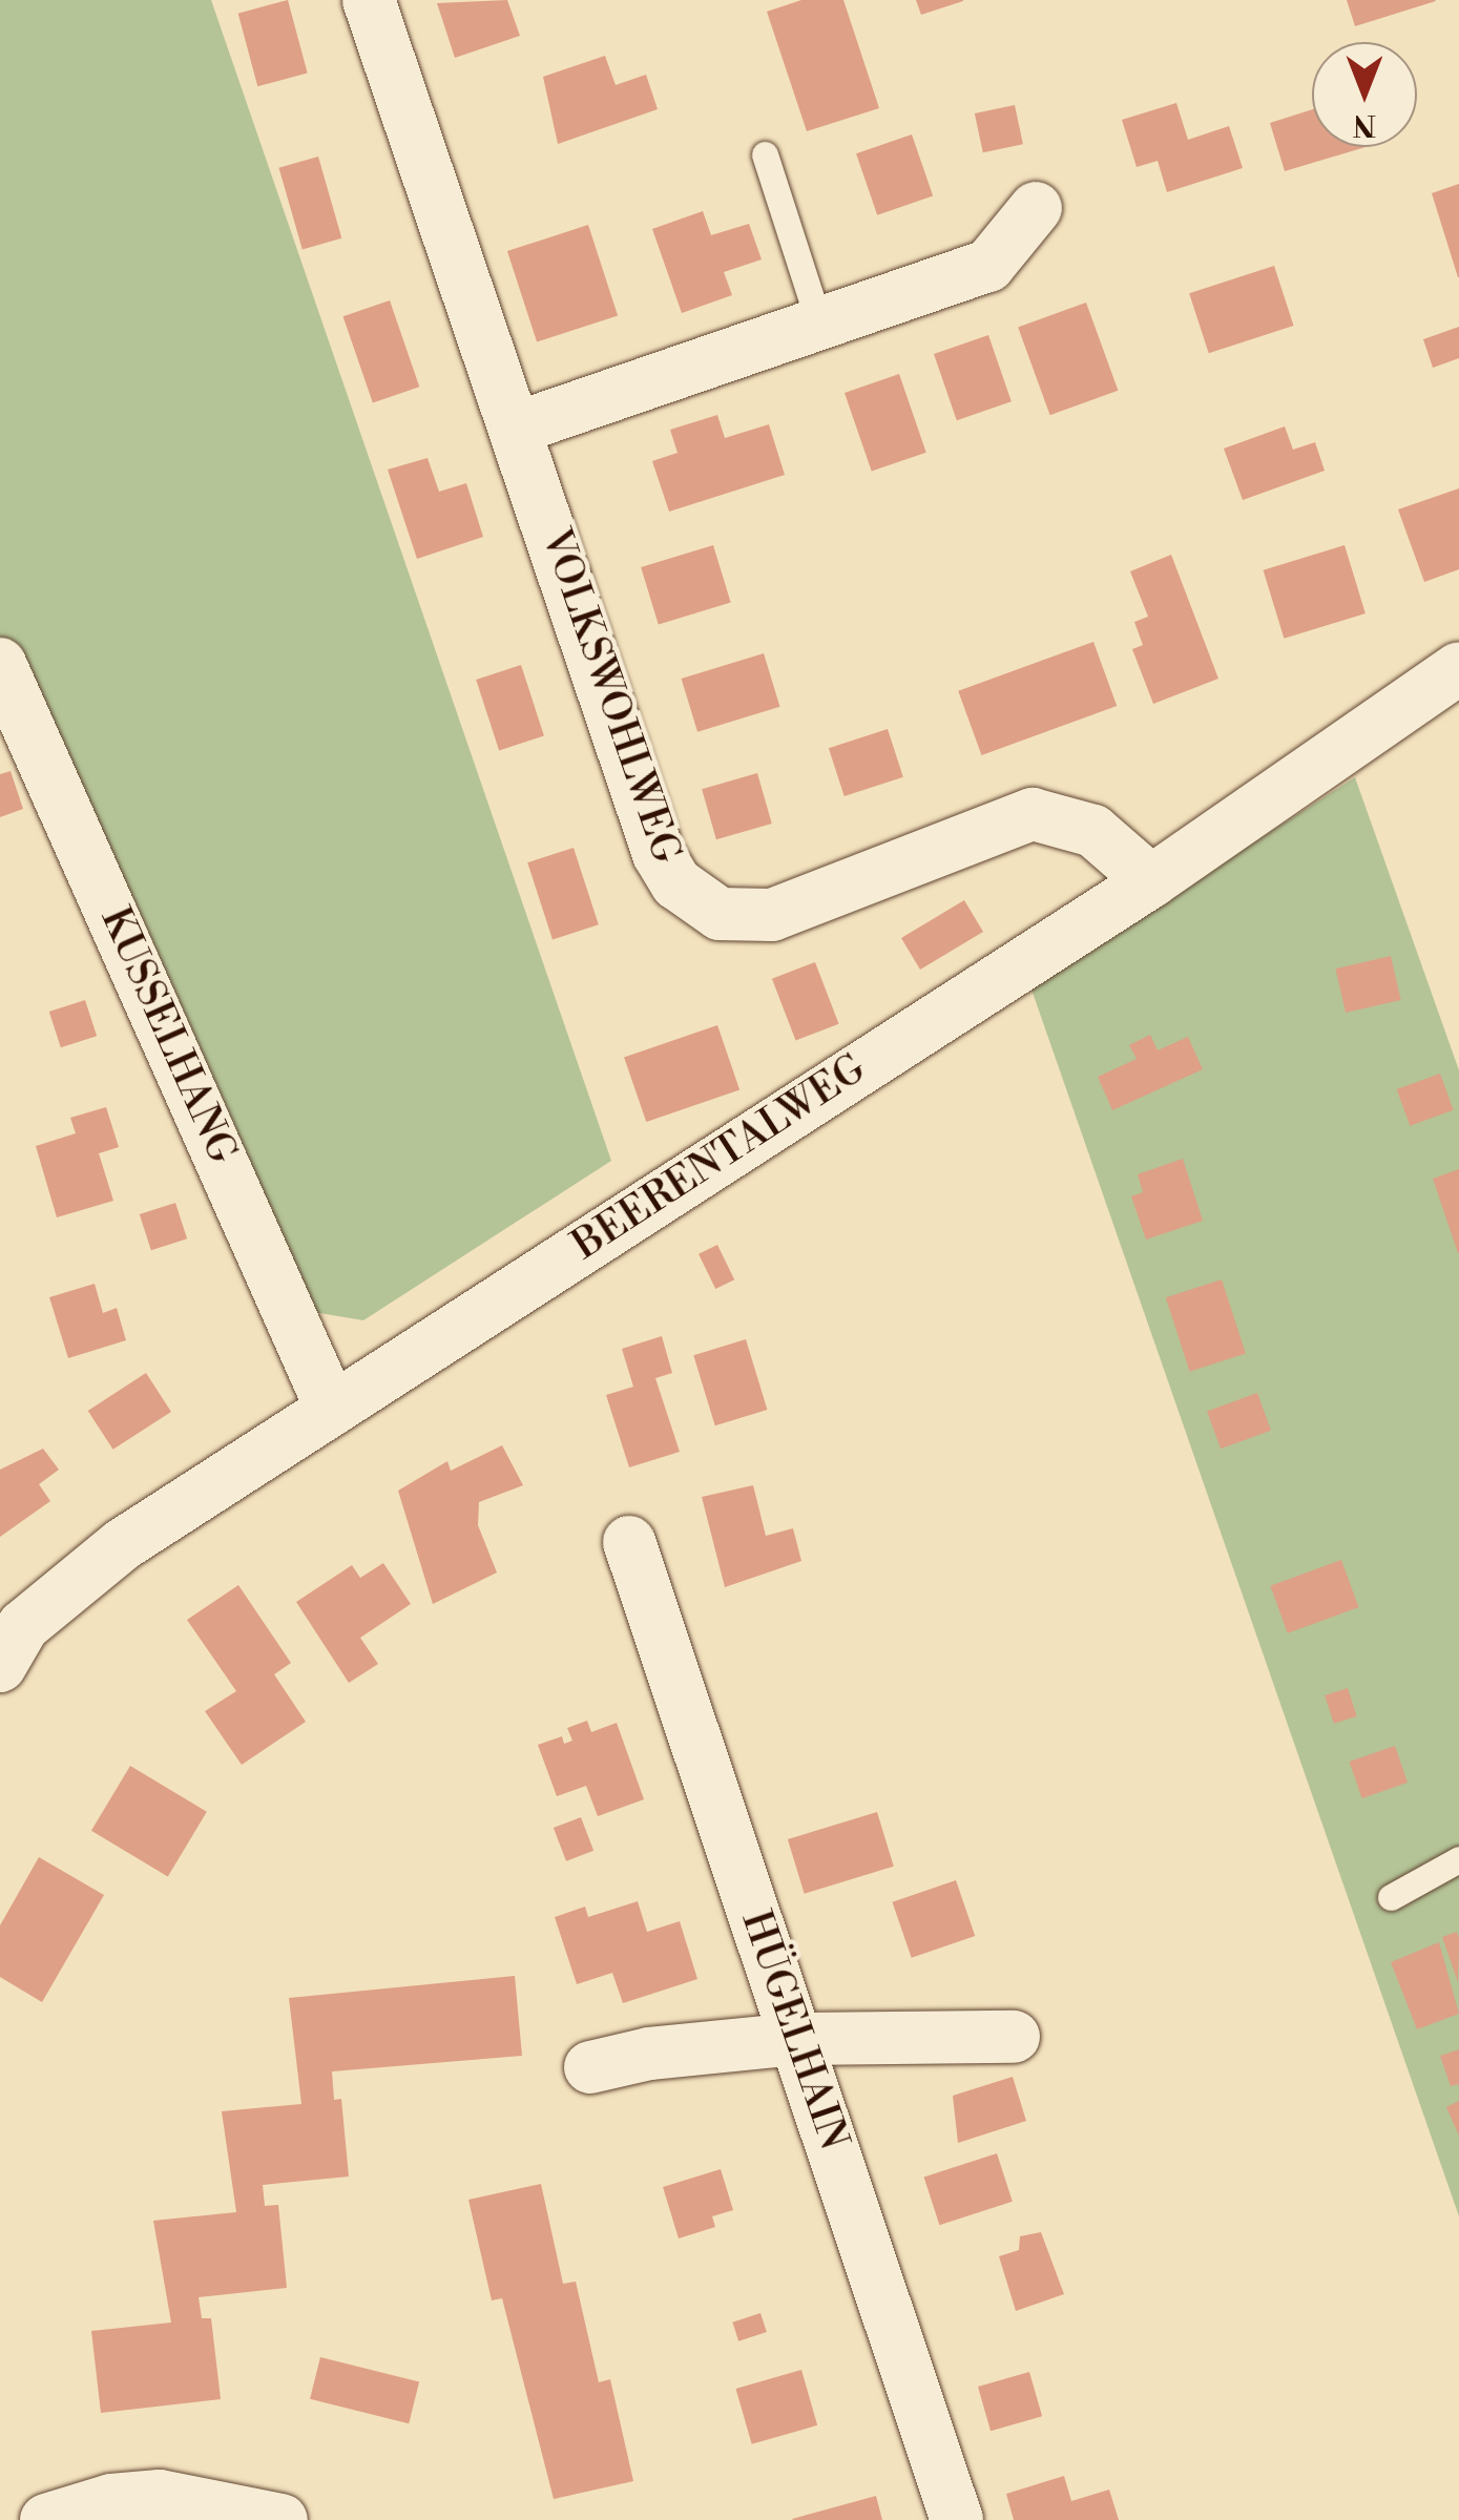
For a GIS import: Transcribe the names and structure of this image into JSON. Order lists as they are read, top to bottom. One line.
{"streets":{"street":["VOLKSWOHLWEG","KUSSELHANG","BEERENTALWEG","HÜGELHAIN"]},"crossings":[["VOLKSWOHLWEG","BEERENTALWEG"],["KUSSELHANG","BEERENTALWEG"]],"north":"bottom"}
